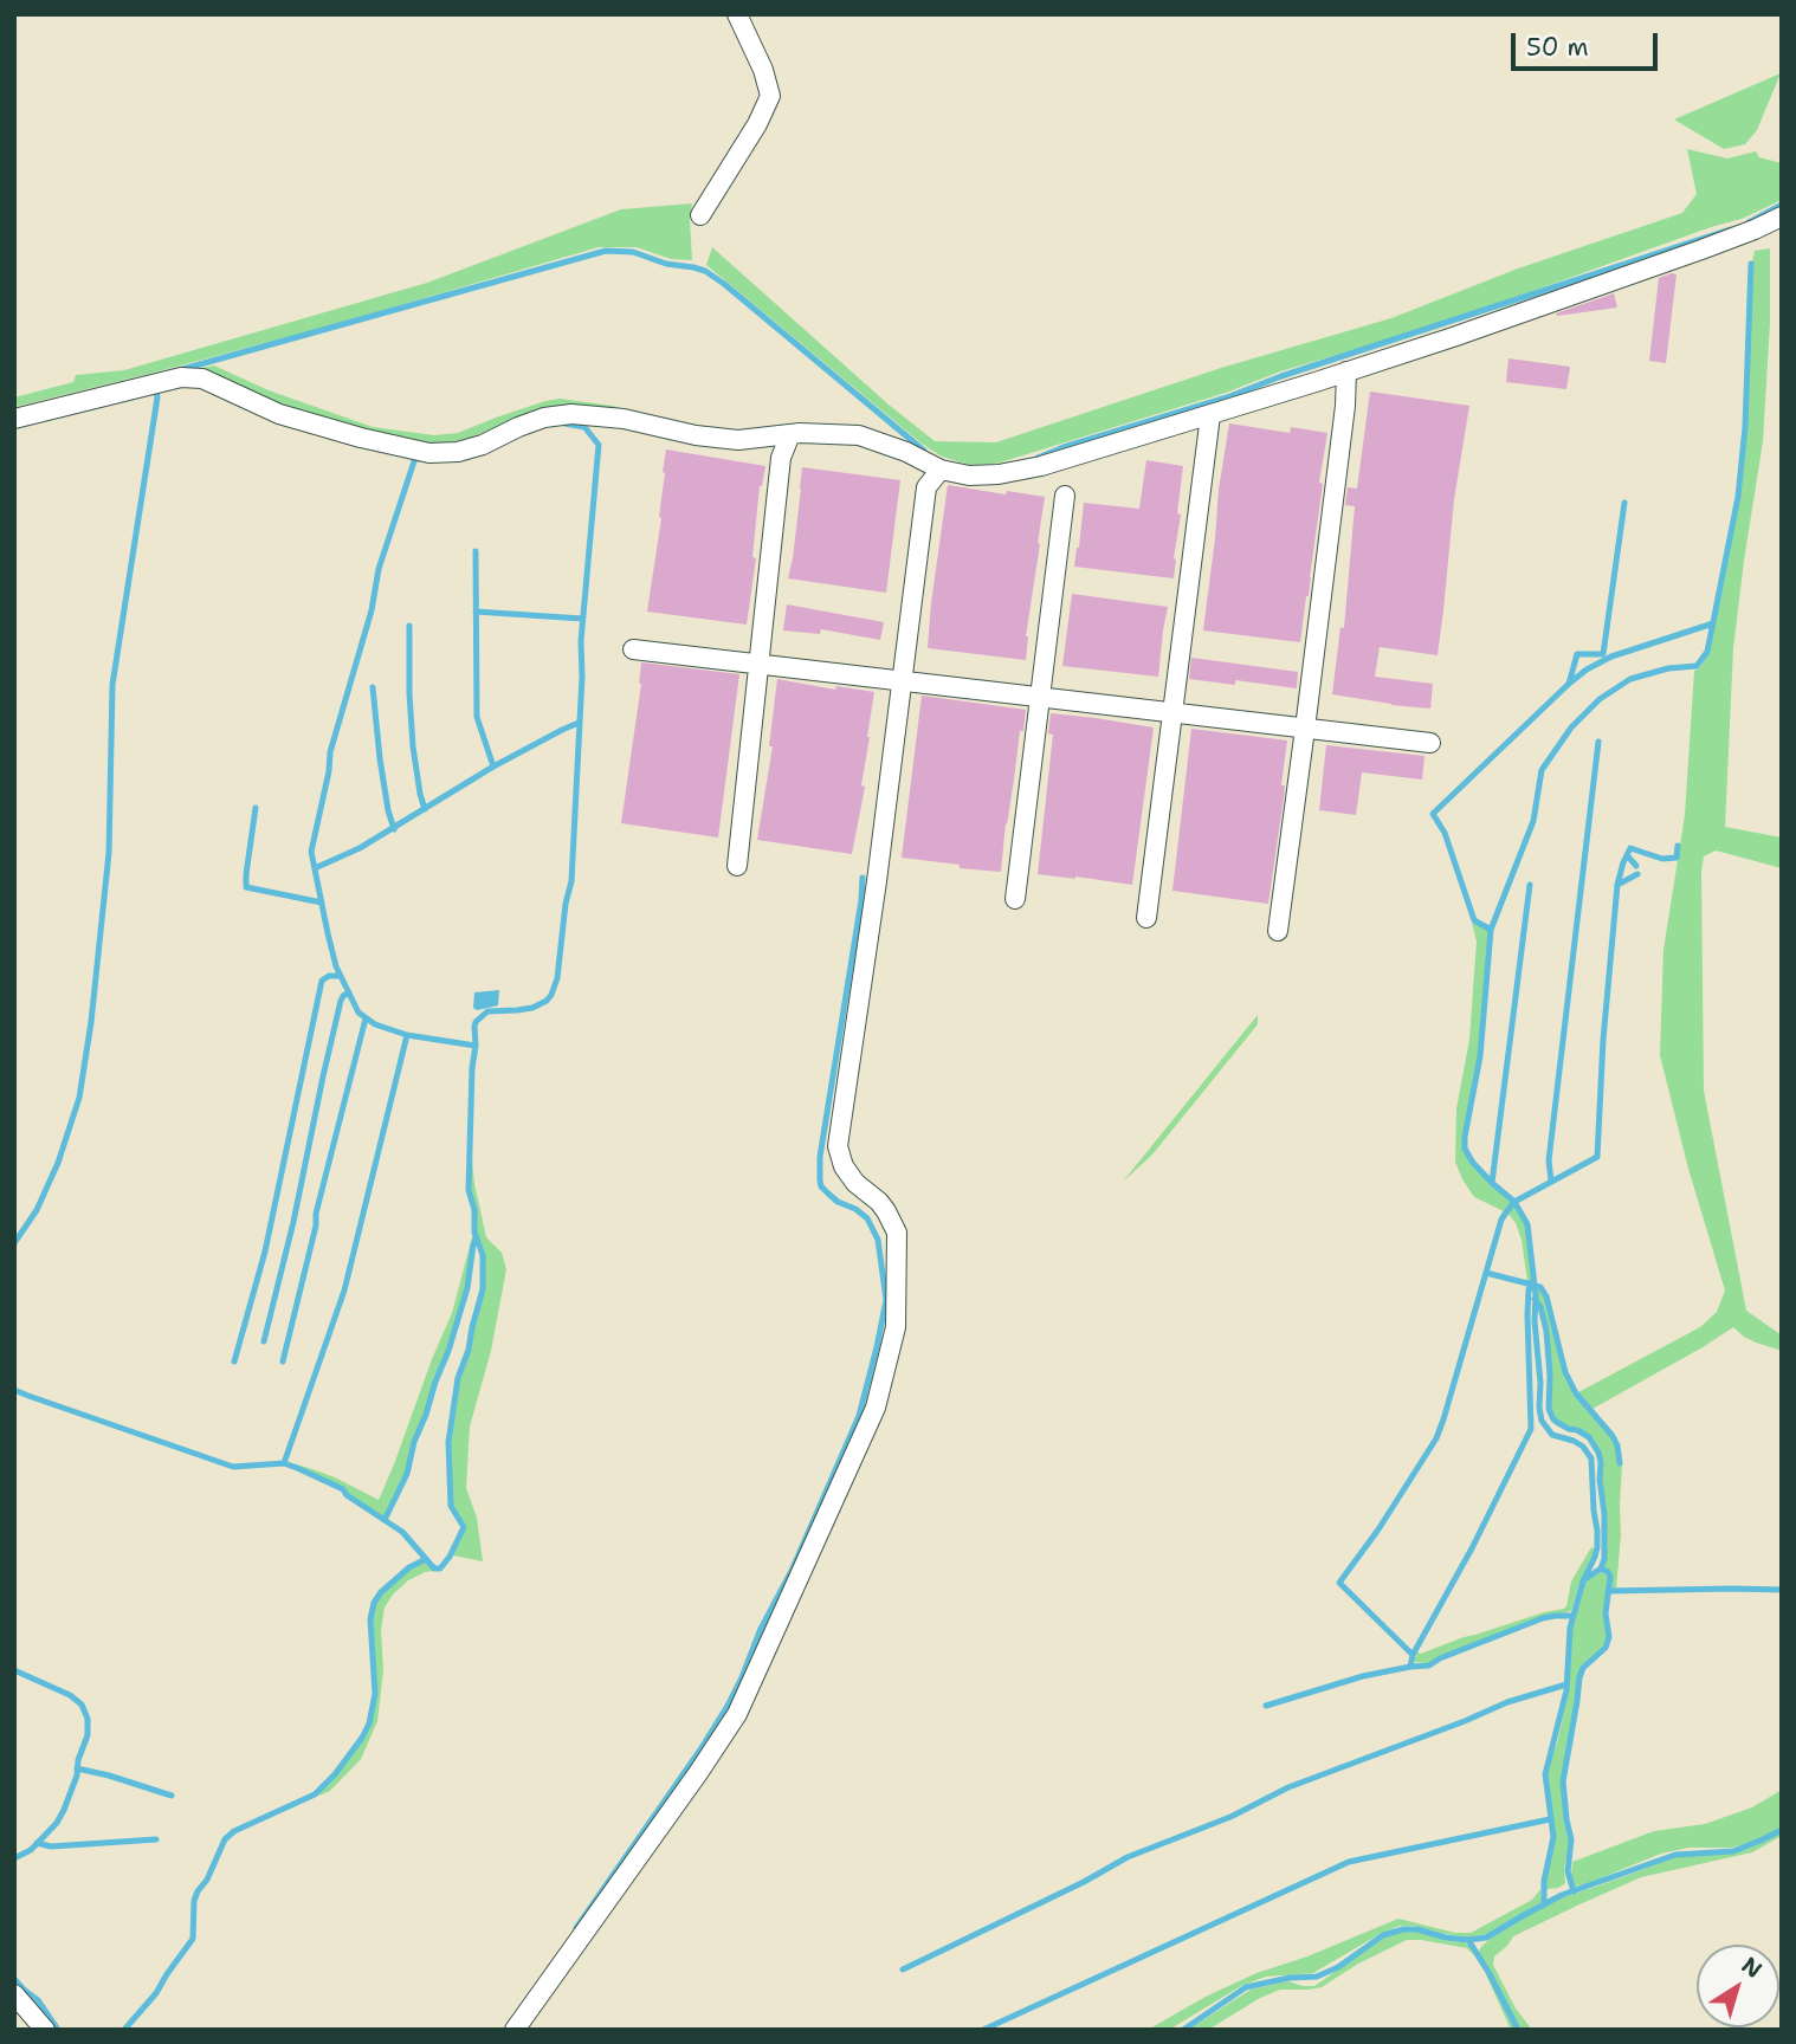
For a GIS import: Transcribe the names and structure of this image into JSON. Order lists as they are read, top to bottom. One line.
{"scale_bar":"50 m","north":"top right"}
